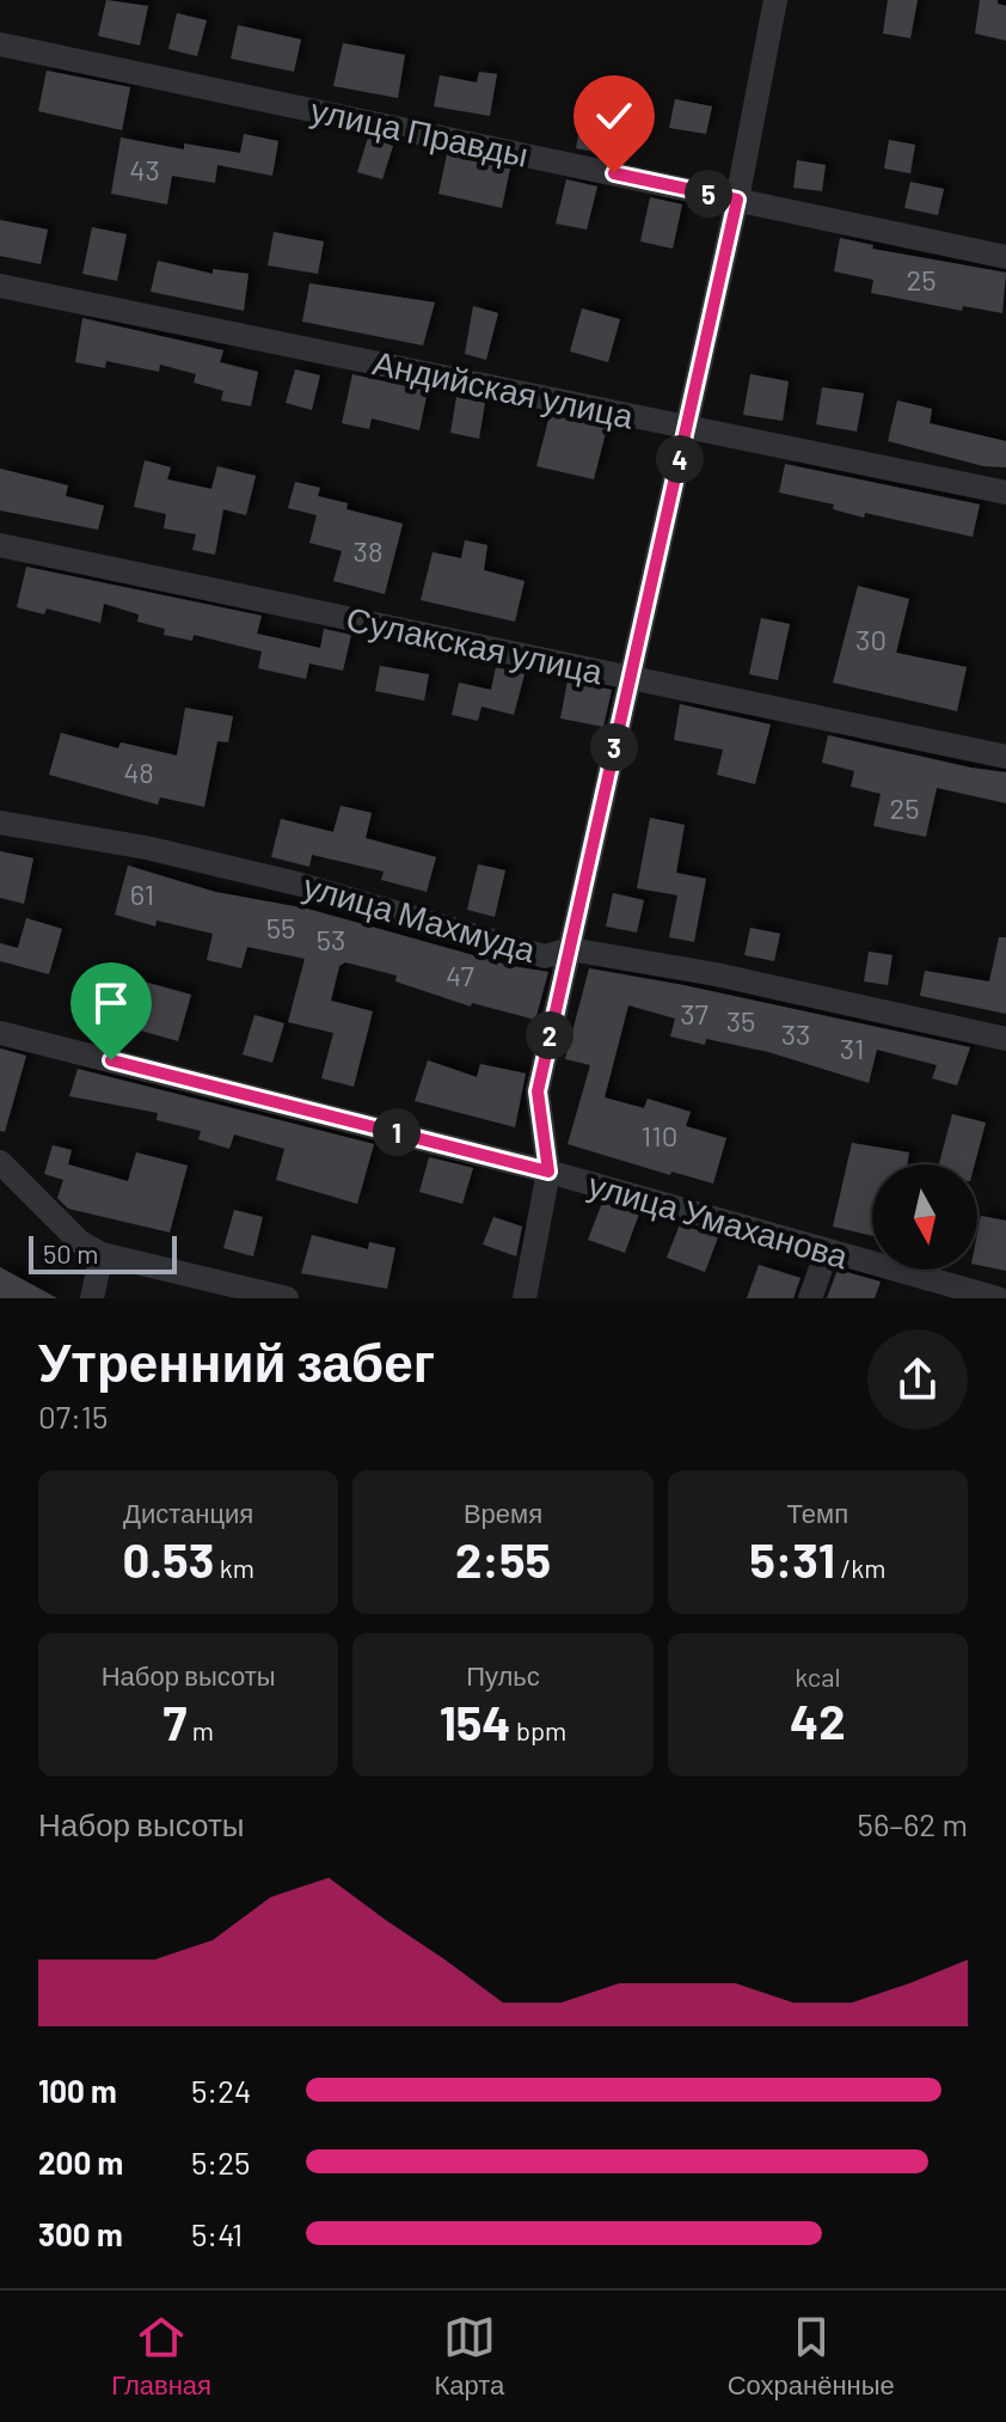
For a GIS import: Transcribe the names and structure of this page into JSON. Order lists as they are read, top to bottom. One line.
{"streets":{"street":["улица Правды","Андийская улица","Сулакская улица","улица Махмуда","улица Умаханова"]},"crossings":[["улица Правды","улица Умаханова"],["Андийская улица","улица Умаханова"],["Сулакская улица","улица Умаханова"],["улица Махмуда","улица Умаханова"]],"house_numbers":["43","25","38","30","48","25","61","55","53","47","37","35","33","31","110"],"scale_bar":"50 m","north":"bottom","page":{"pins":["5","4","3","2","1"],"scale":"50 m","heading":["Утренний забег","07:15"],"stats":[["Дистанция","0.53 km"],["Время","2:55"],["Темп","5:31 /km"],["Набор высоты","7 m"],["Пульс","154 bpm"],["kcal","42"]],"chart":["Набор высоты","56–62 m"],"list":[{"name":"100 m","note":"5:24"},{"name":"200 m","note":"5:25"},{"name":"300 m","note":"5:41"}],"tabs":["Главная","Карта","Сохранённые"]}}
